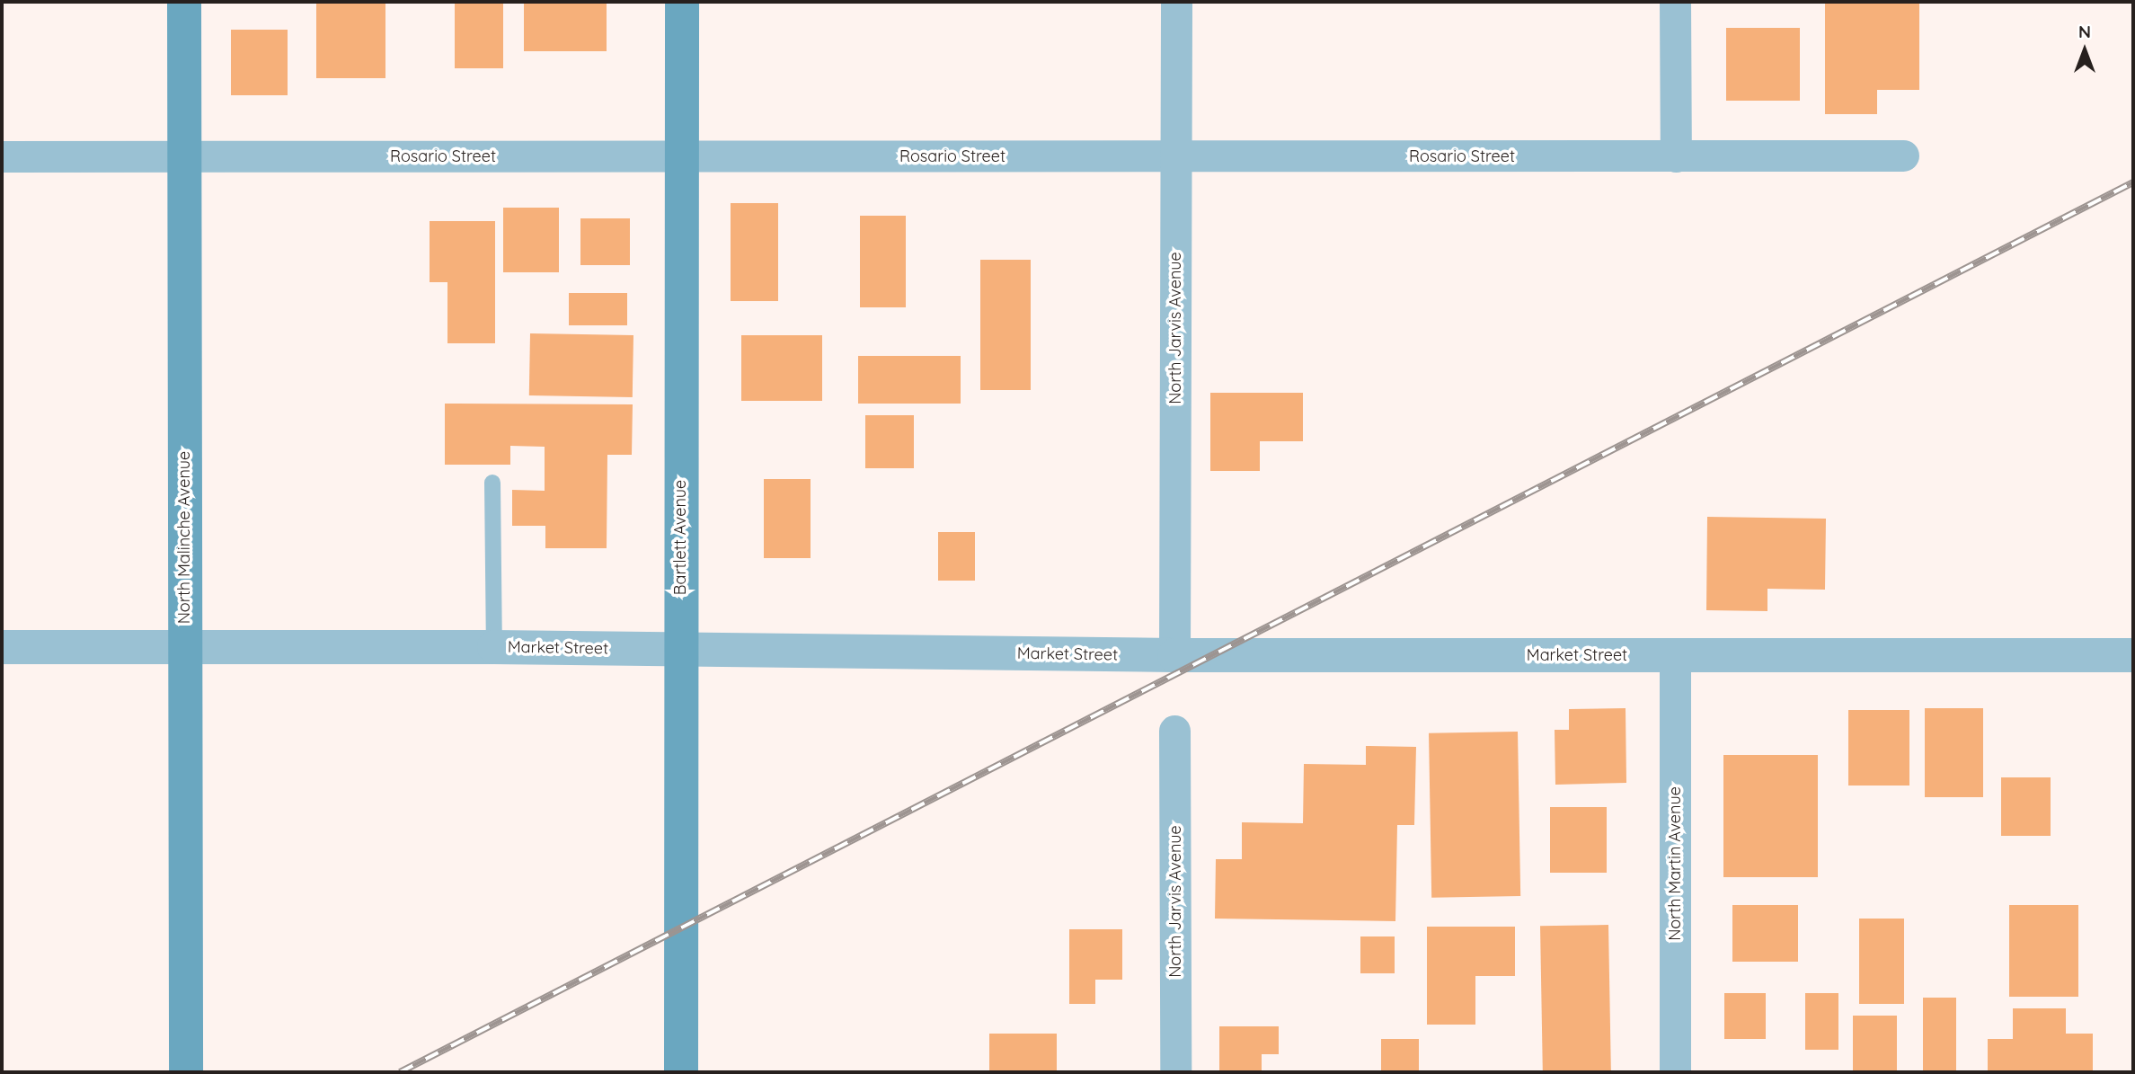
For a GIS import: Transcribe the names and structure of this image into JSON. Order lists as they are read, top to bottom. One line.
{"streets":{"main road":["North Malinche Avenue","Bartlett Avenue"],"street":["Rosario Street","North Jarvis Avenue","Market Street","North Martin Avenue"]},"crossings":[["Rosario Street","North Jarvis Avenue"],["Rosario Street","North Malinche Avenue"],["Rosario Street","Bartlett Avenue"],["North Jarvis Avenue","Market Street"],["North Malinche Avenue","Market Street"],["Bartlett Avenue","Market Street"],["Market Street","North Martin Avenue"]],"north":"top"}
